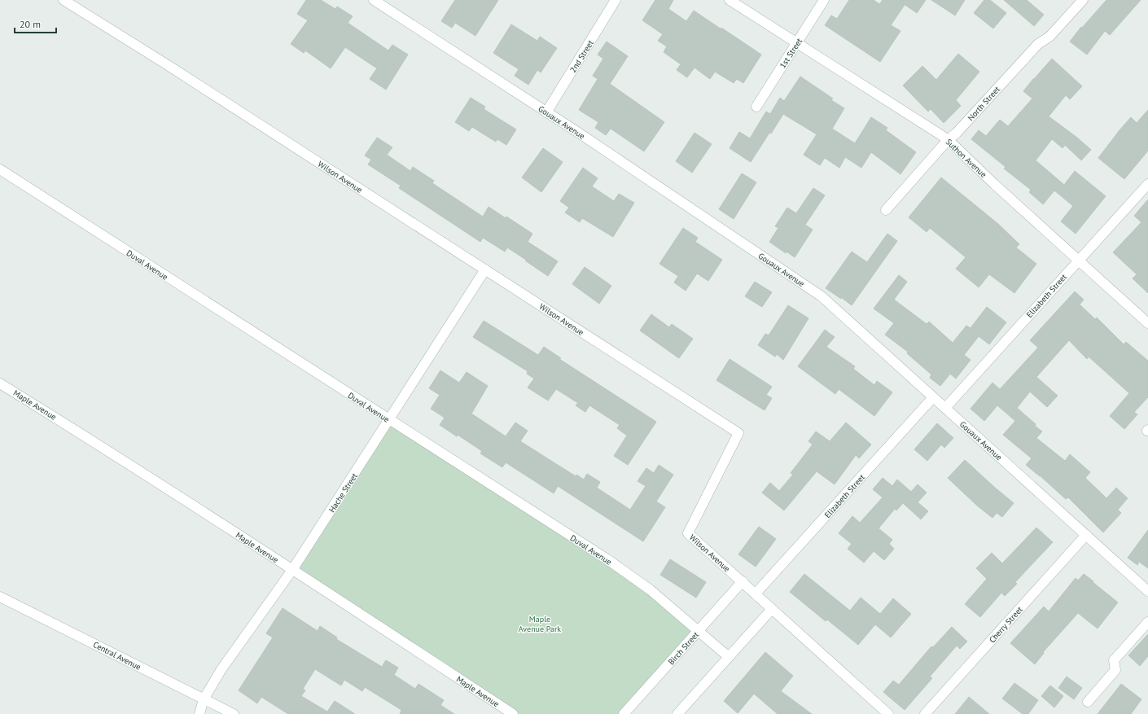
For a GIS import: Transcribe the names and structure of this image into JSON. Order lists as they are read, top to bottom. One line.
{"streets":{"street":["1st Street","2nd Street","North Street","Gouaux Avenue","Suthon Avenue","Wilson Avenue","Duval Avenue","Elizabeth Street","Maple Avenue","Hache Street","Cherry Street","Birch Street","Central Avenue"]},"crossings":[["1st Street","Suthon Avenue"],["2nd Street","Gouaux Avenue"],["North Street","Suthon Avenue"],["Gouaux Avenue","Elizabeth Street"],["Gouaux Avenue","Cherry Street"],["Suthon Avenue","Elizabeth Street"],["Wilson Avenue","Elizabeth Street"],["Wilson Avenue","Hache Street"],["Wilson Avenue","Birch Street"],["Duval Avenue","Hache Street"],["Duval Avenue","Birch Street"],["Maple Avenue","Hache Street"],["Hache Street","Central Avenue"]],"parks":["Maple Avenue Park"],"scale_bar":"20 m"}
